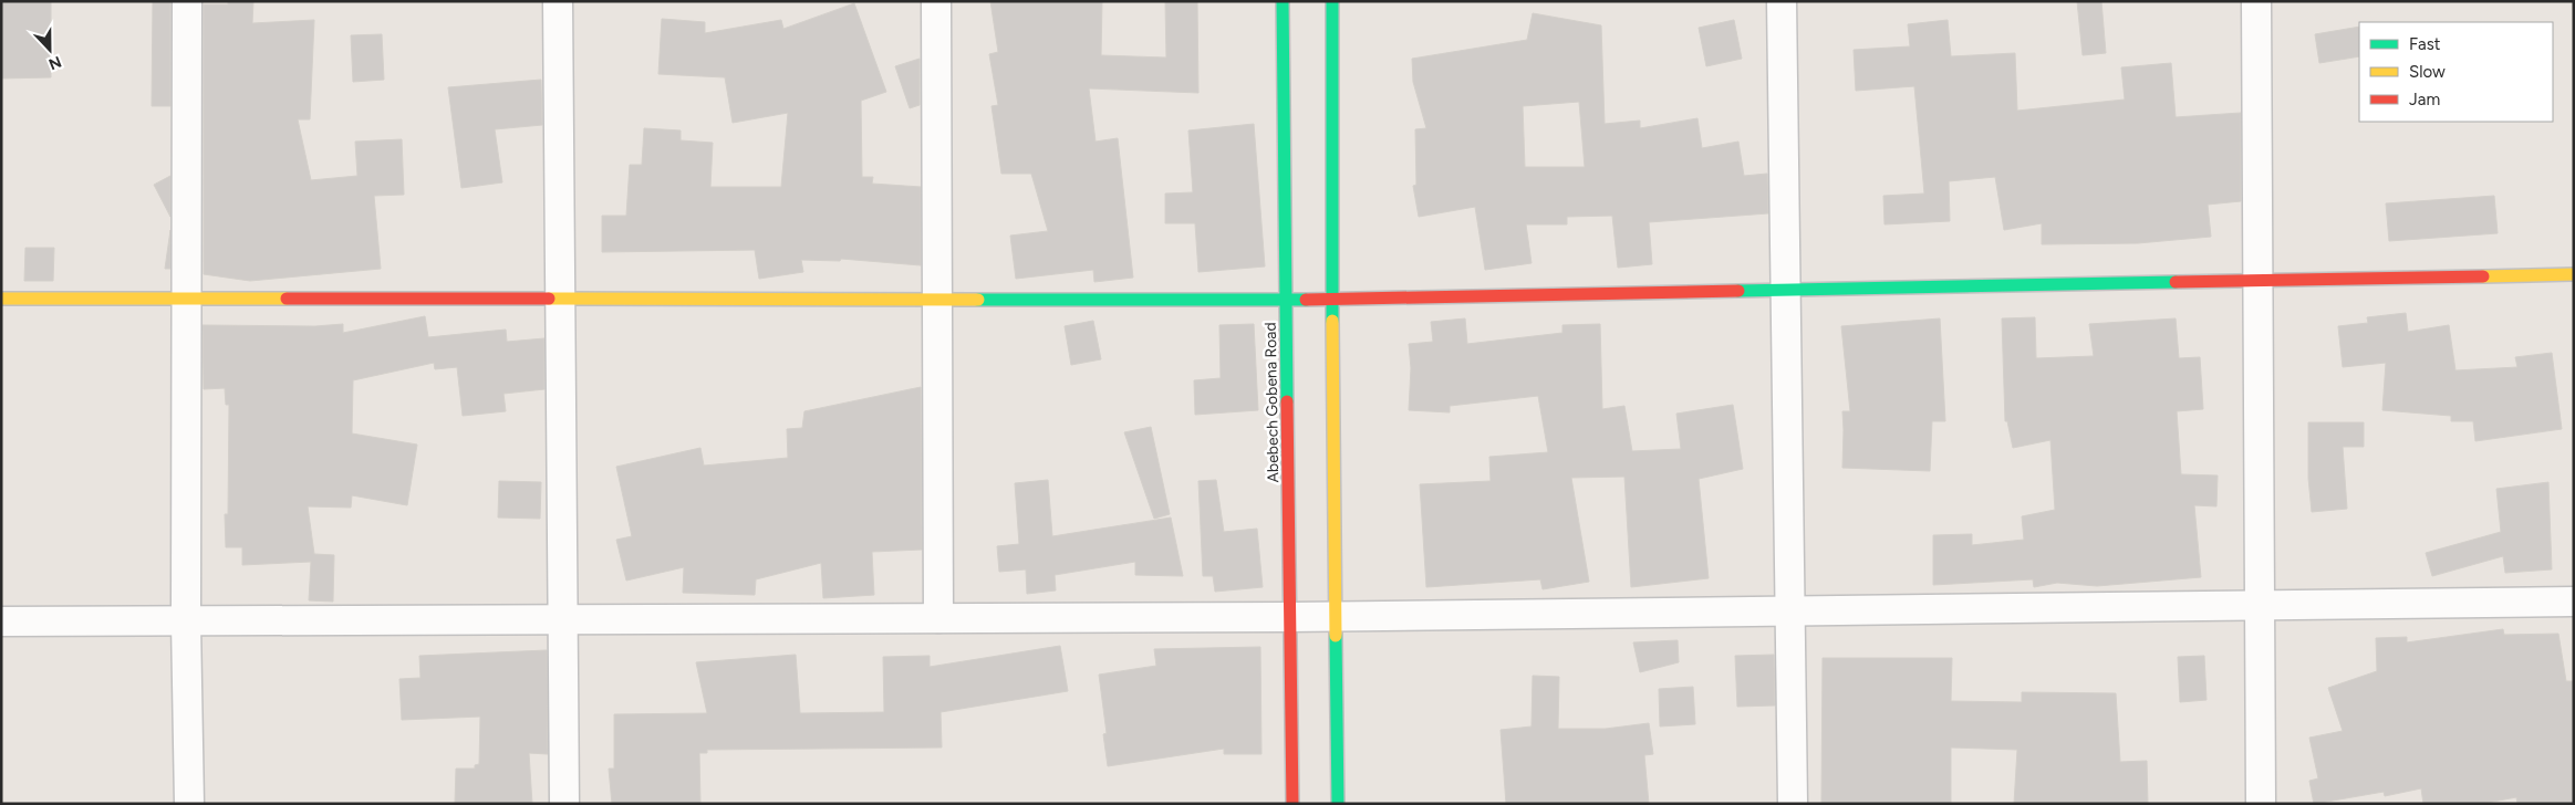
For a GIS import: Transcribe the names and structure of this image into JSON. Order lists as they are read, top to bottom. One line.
{"streets":{"street":["Abebech Gobena Road"]},"legend":["Fast","Slow","Jam"],"north":"bottom"}
